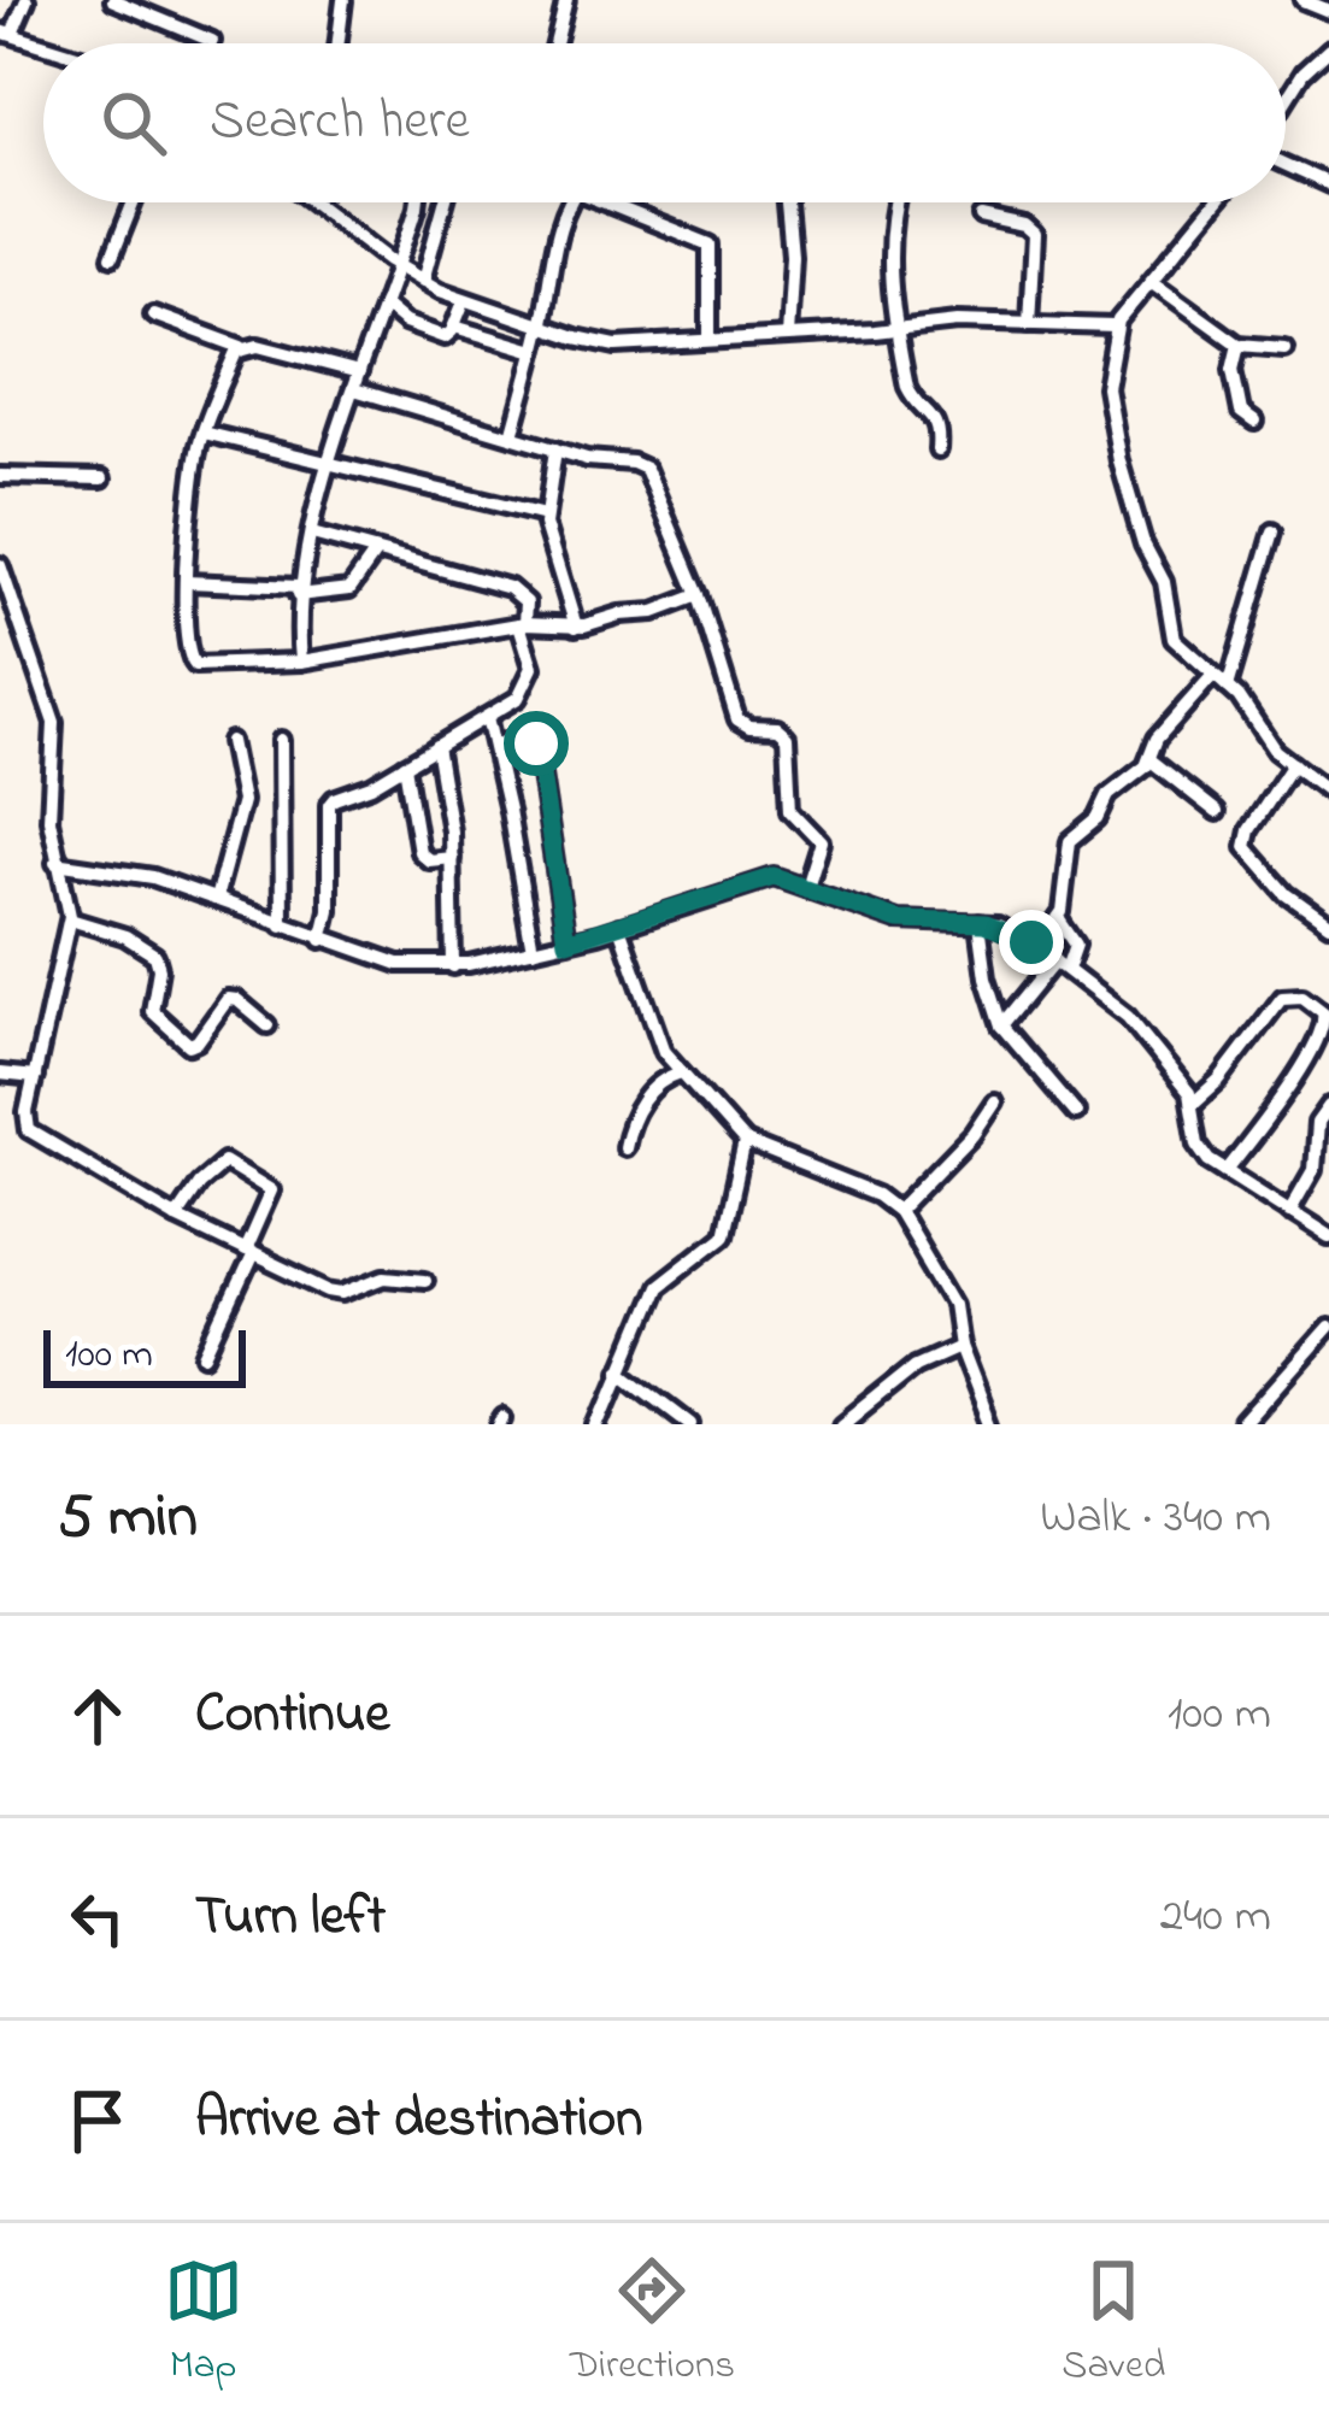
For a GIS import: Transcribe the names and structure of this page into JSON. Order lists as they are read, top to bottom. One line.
{"scale_bar":"100 m","page":{"search":"Search here","scale":"100 m","heading":["5 min","Walk · 340 m"],"list":[["Continue","100 m"],["Turn left","240 m"],"Arrive at destination"],"nav":["Map","Directions","Saved"]}}
